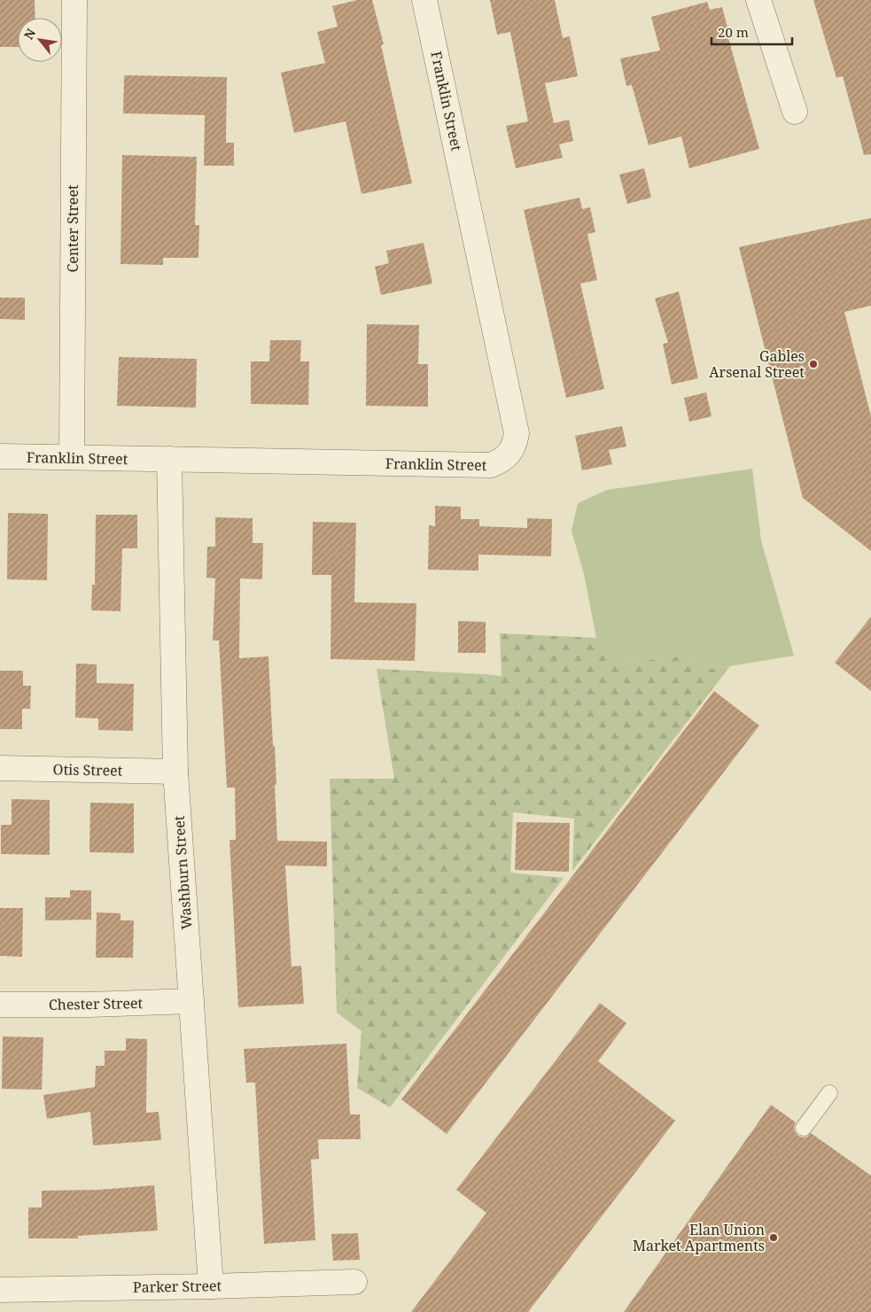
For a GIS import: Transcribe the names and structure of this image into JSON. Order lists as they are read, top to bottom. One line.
{"streets":{"street":["Franklin Street","Center Street","Otis Street","Washburn Street","Chester Street","Parker Street"]},"crossings":[["Franklin Street","Center Street"],["Franklin Street","Washburn Street"],["Otis Street","Washburn Street"],["Washburn Street","Chester Street"],["Washburn Street","Parker Street"]],"places":["Gables Arsenal Street","Elan Union Market Apartments"],"scale_bar":"20 m","north":"top left"}
